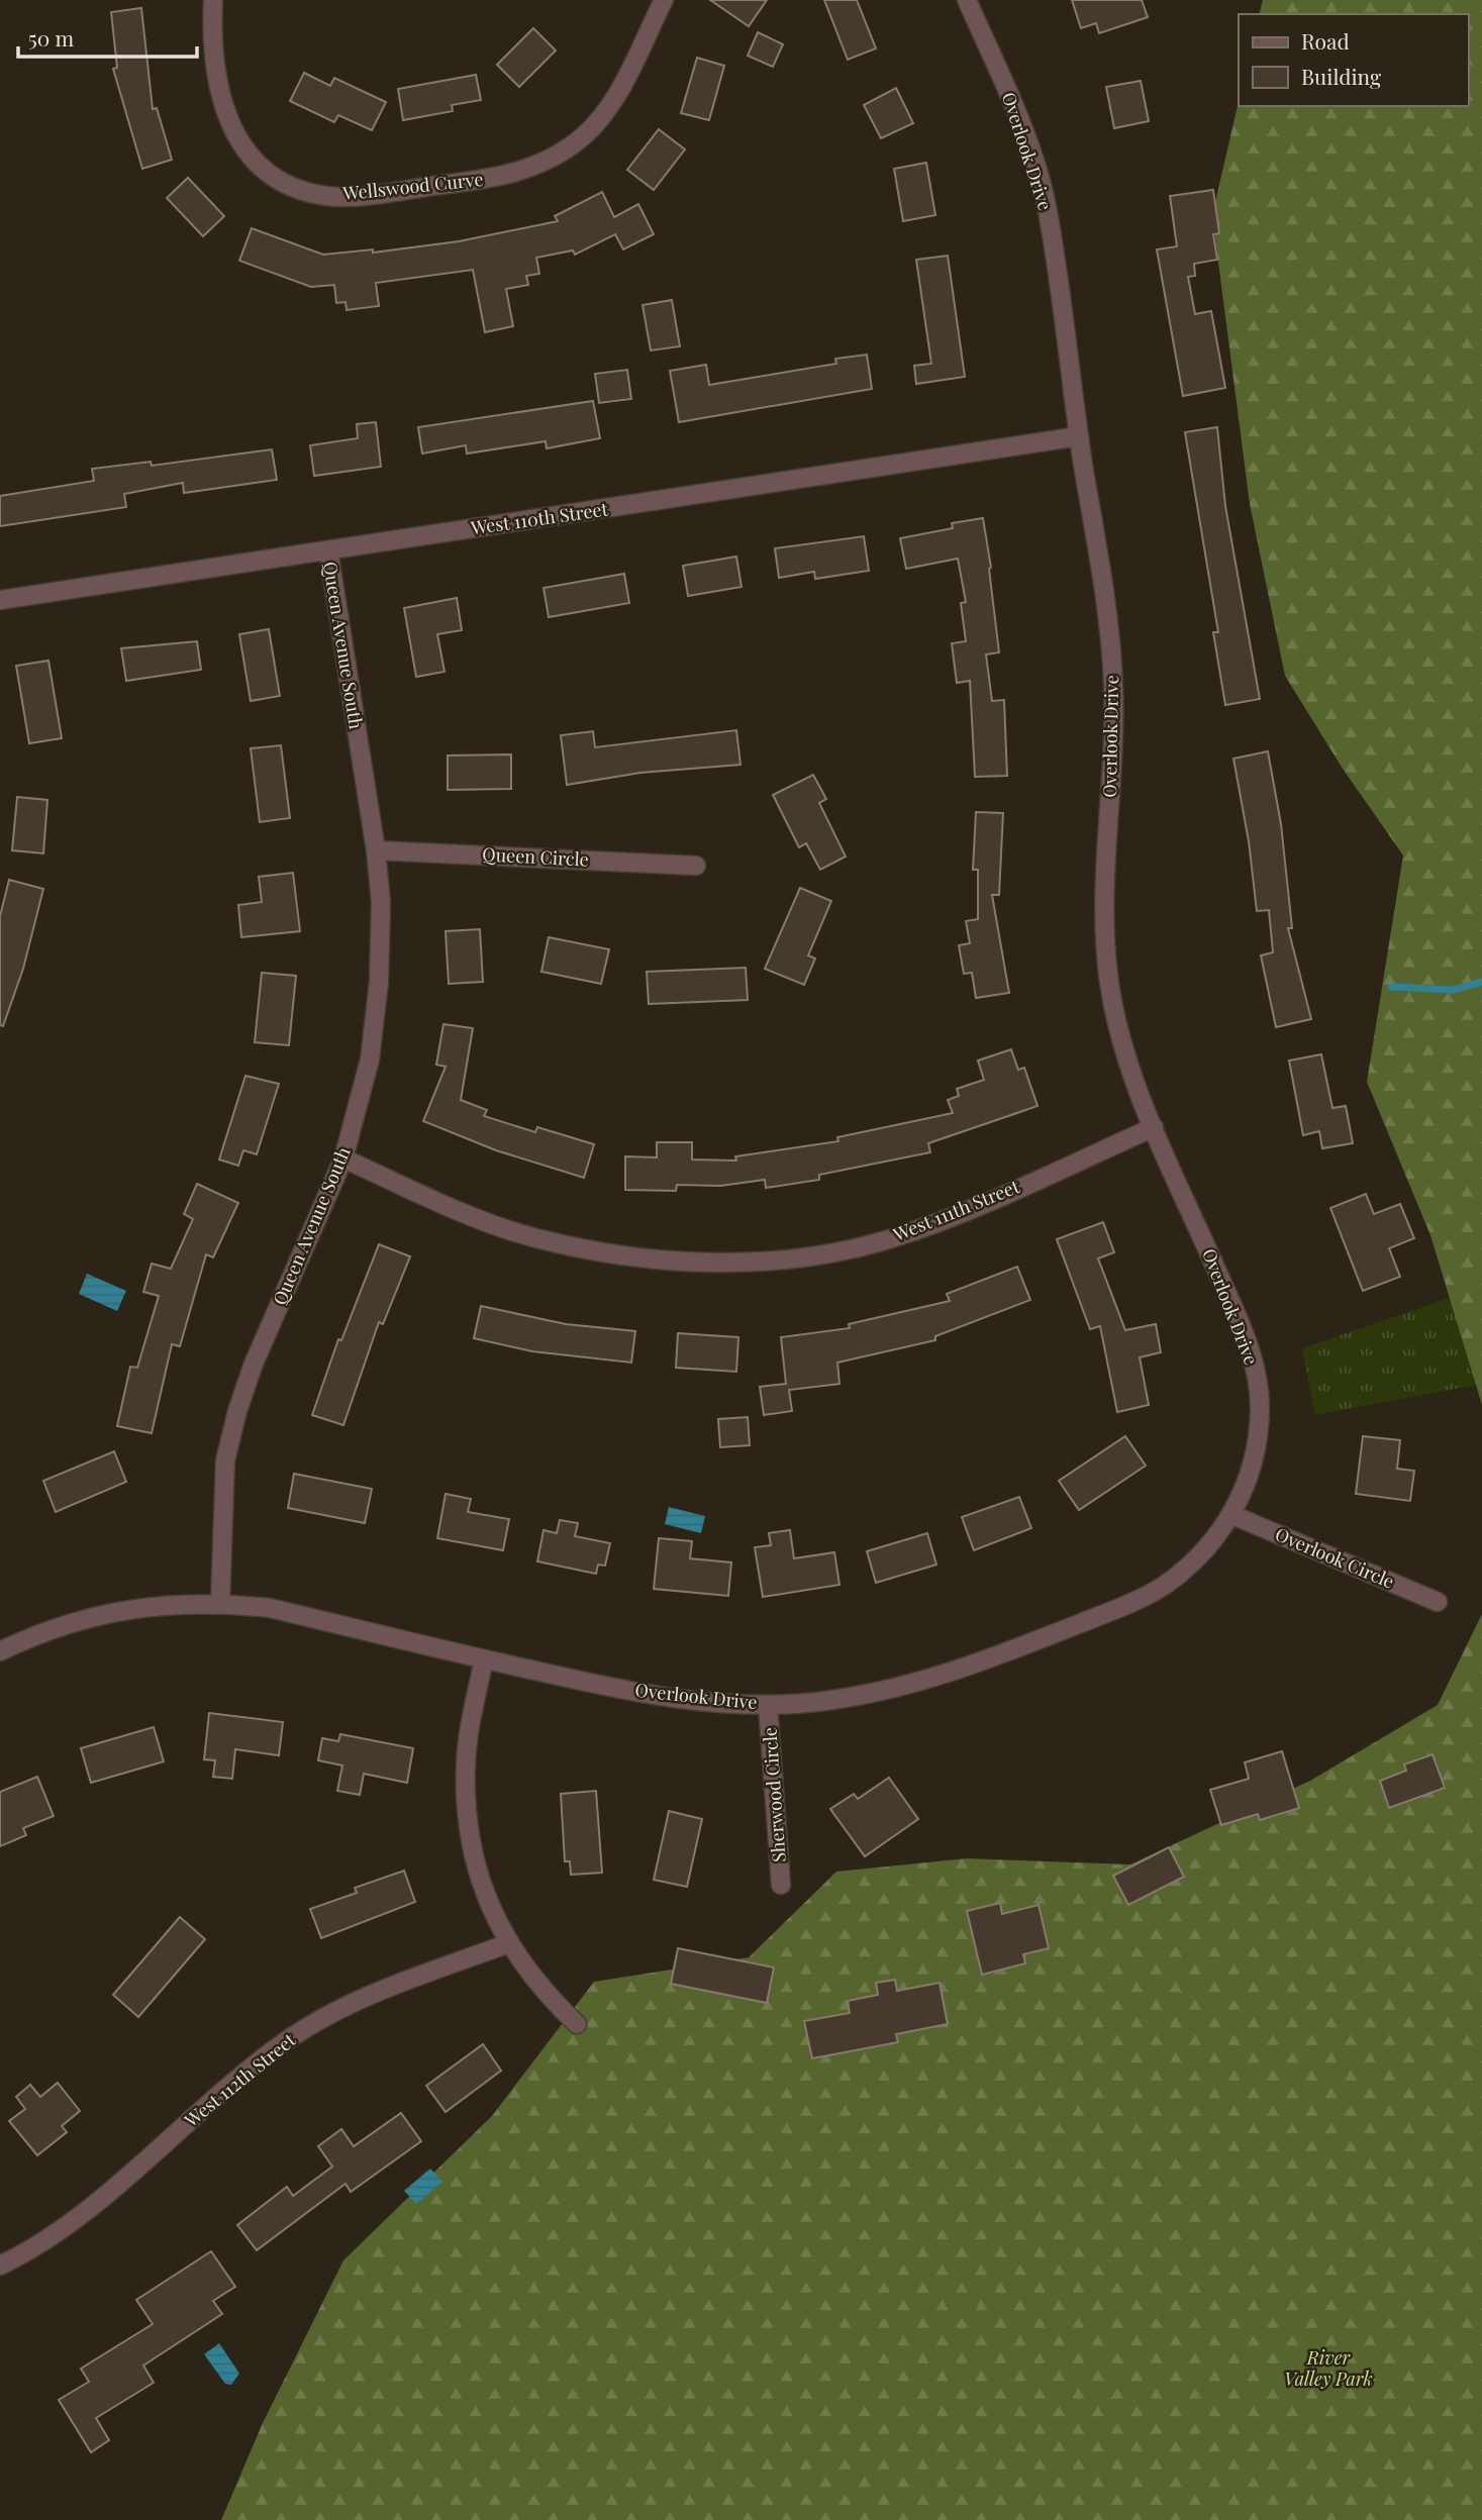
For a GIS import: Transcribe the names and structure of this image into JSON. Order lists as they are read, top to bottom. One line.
{"streets":{"street":["Overlook Drive","Wellswood Curve","West 110th Street","Queen Avenue South","Queen Circle","West 111th Street","Overlook Circle","Sherwood Circle","West 112th Street"]},"crossings":[["Overlook Drive","West 110th Street"],["Overlook Drive","Queen Avenue South"],["Overlook Drive","West 111th Street"],["Overlook Drive","Overlook Circle"],["Overlook Drive","Sherwood Circle"],["West 110th Street","Queen Avenue South"],["Queen Avenue South","Queen Circle"],["Queen Avenue South","West 111th Street"]],"parks":["River Valley Park"],"legend":["Road","Building"],"scale_bar":"50 m"}
